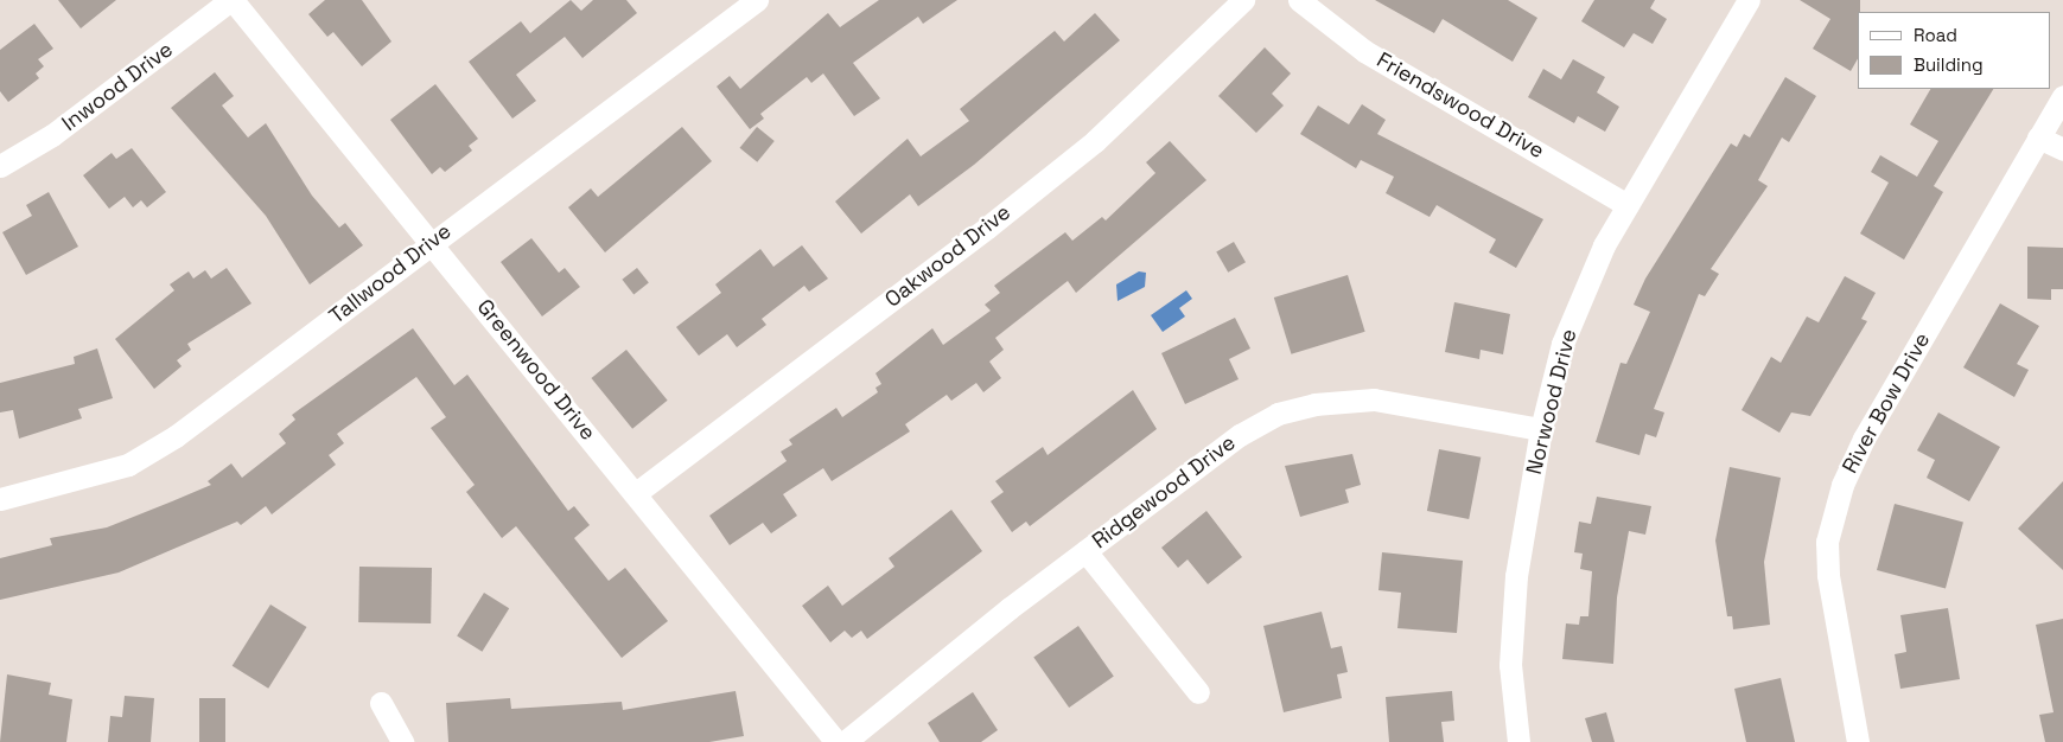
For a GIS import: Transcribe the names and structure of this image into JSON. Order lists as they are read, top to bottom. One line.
{"streets":{"street":["Inwood Drive","Friendswood Drive","Oakwood Drive","Tallwood Drive","Greenwood Drive","Norwood Drive","River Bow Drive","Ridgewood Drive"]},"crossings":[["Inwood Drive","Greenwood Drive"],["Friendswood Drive","Norwood Drive"],["Oakwood Drive","Greenwood Drive"],["Tallwood Drive","Greenwood Drive"],["Norwood Drive","Ridgewood Drive"]],"legend":["Road","Building"]}
